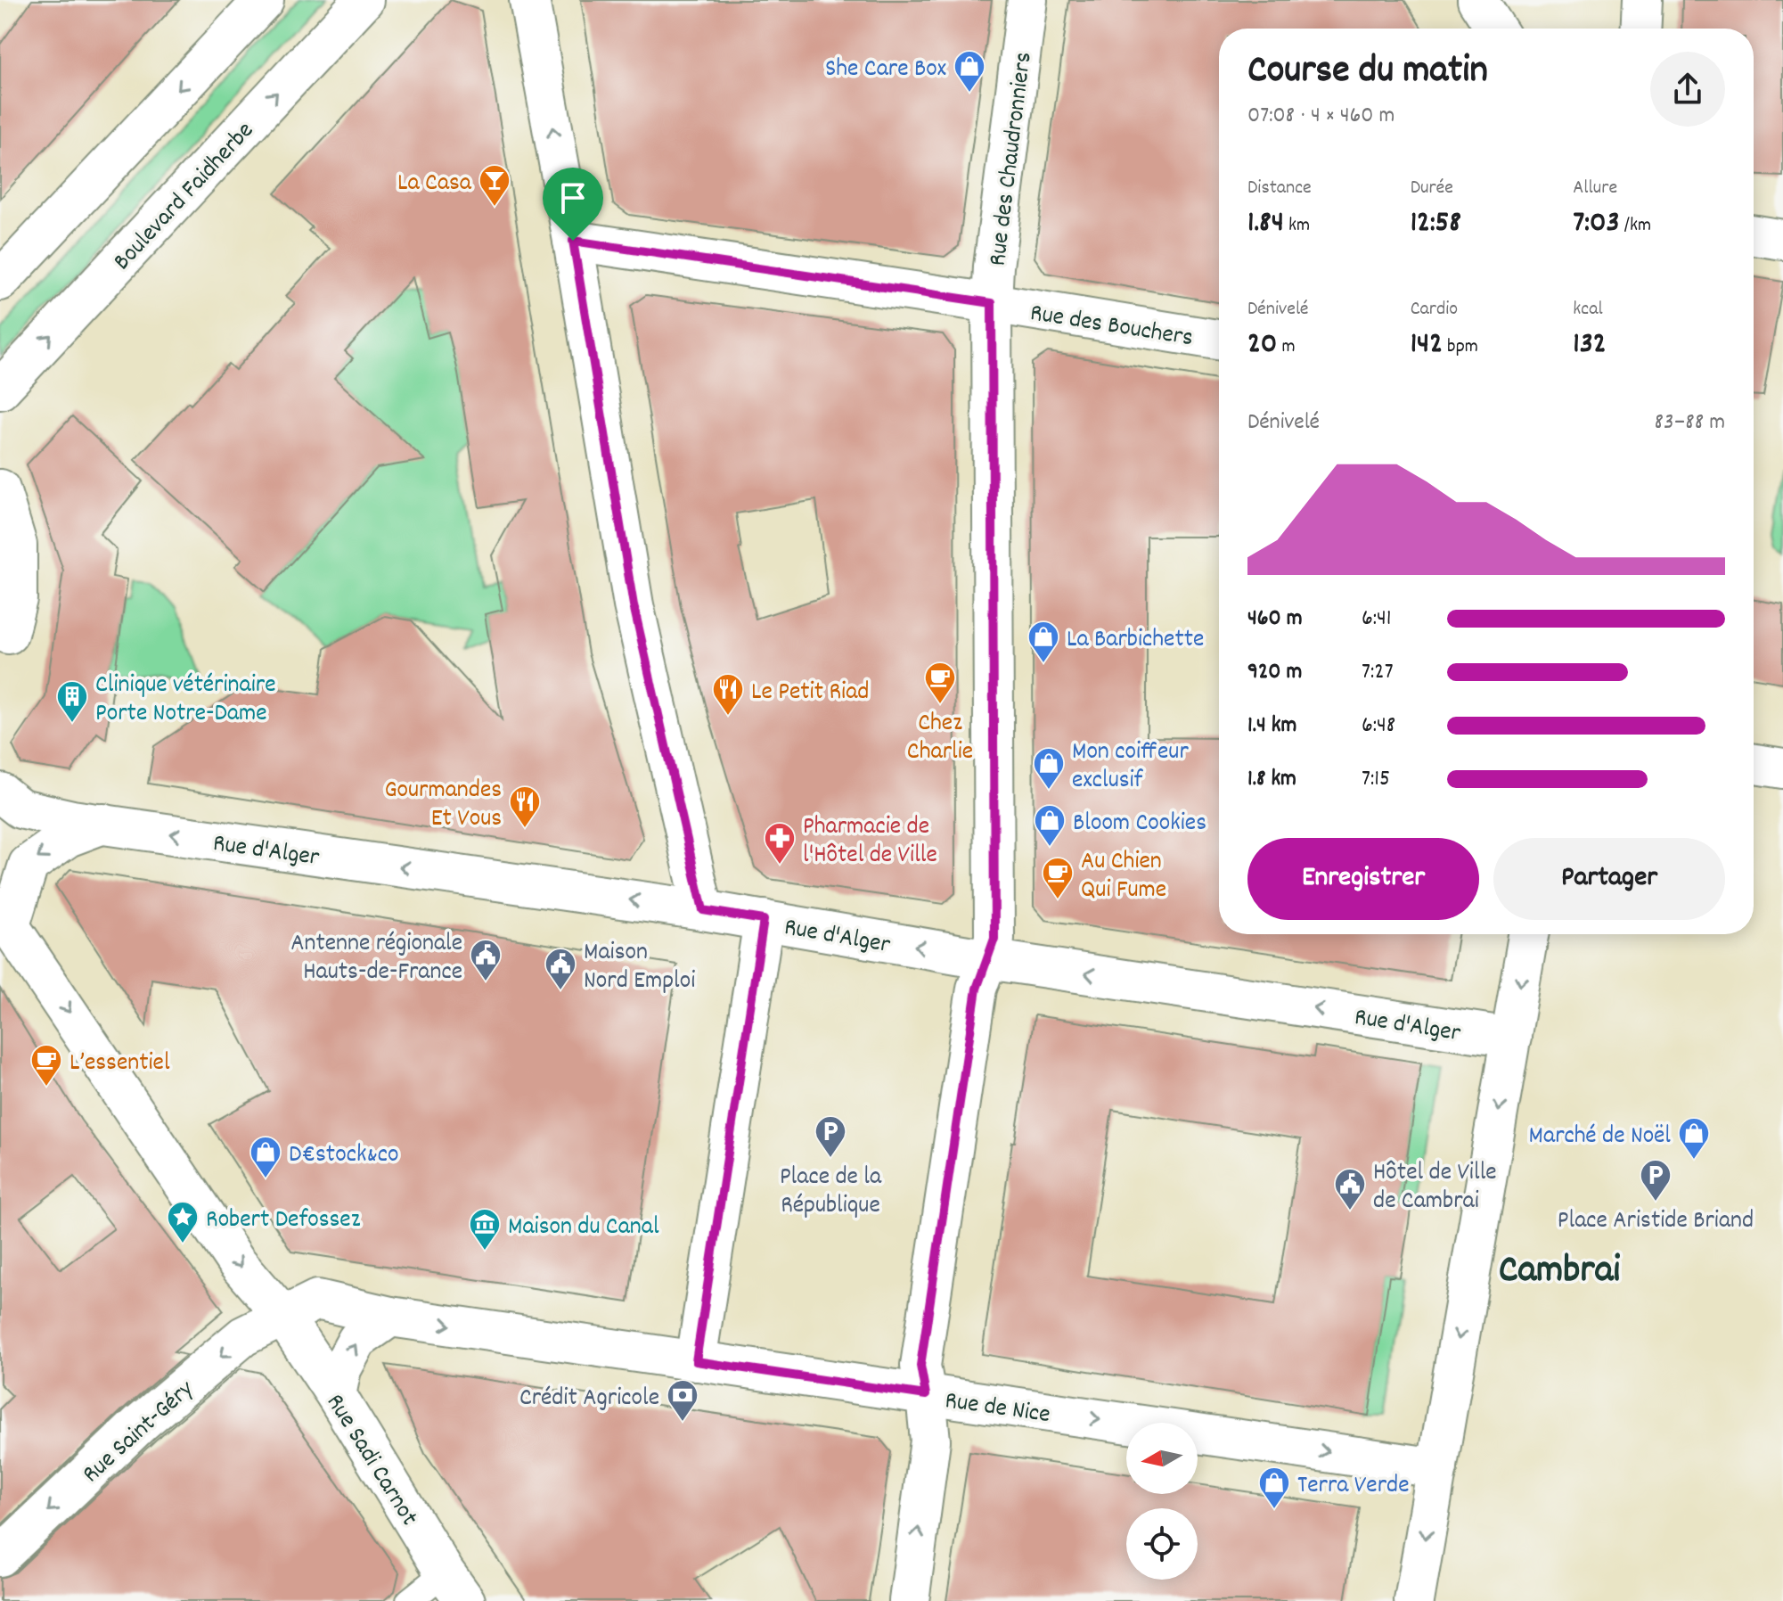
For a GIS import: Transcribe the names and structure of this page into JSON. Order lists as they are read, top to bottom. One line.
{"streets":{"street":["Rue des Chaudronniers","Boulevard Faidherbe","Rue des Bouchers","Rue d'Alger","Rue de Nice","Rue Saint-Géry","Rue Sadi Carnot"]},"crossings":[["Rue des Chaudronniers","Rue des Bouchers"],["Rue des Chaudronniers","Rue d'Alger"],["Rue de Nice","Rue Saint-Géry"],["Rue de Nice","Rue Sadi Carnot"],["Rue Saint-Géry","Rue Sadi Carnot"]],"one_way":["Rue d'Alger","Rue de Nice","Rue Saint-Géry","Rue Sadi Carnot"],"districts":["Cambrai"],"places":{"shop":["She Care Box","La Barbichette","Mon coiffeur exclusif","Bloom Cookies","Marché de Noël","D€stock&co","Terra Verde"],"bar":["La Casa"],"cafe":["Chez Charlie","Au Chien Qui Fume","L’essentiel"],"restaurant":["Le Petit Riad","Gourmandes Et Vous"],"building":["Clinique vétérinaire Porte Notre-Dame"],"pharmacy":["Pharmacie de l'Hôtel de Ville"],"public building":["Antenne régionale Hauts-de-France","Maison Nord Emploi","Hôtel de Ville de Cambrai"],"parking":["Place de la République","Place Aristide Briand"],"place":["Robert Defossez"],"museum":["Maison du Canal"],"bank":["Crédit Agricole"]},"north":"left","page":{"heading":["Course du matin","07:08 · 4 × 460 m"],"stats":[["Distance","1.84 km"],["Durée","12:58"],["Allure","7:03 /km"],["Dénivelé","20 m"],["Cardio","142 bpm"],["kcal","132"]],"chart":["Dénivelé","83–88 m"],"list":[{"name":"460 m","note":"6:41"},{"name":"920 m","note":"7:27"},{"name":"1.4 km","note":"6:48"},{"name":"1.8 km","note":"7:15"}],"buttons":["Enregistrer","Partager"]}}
